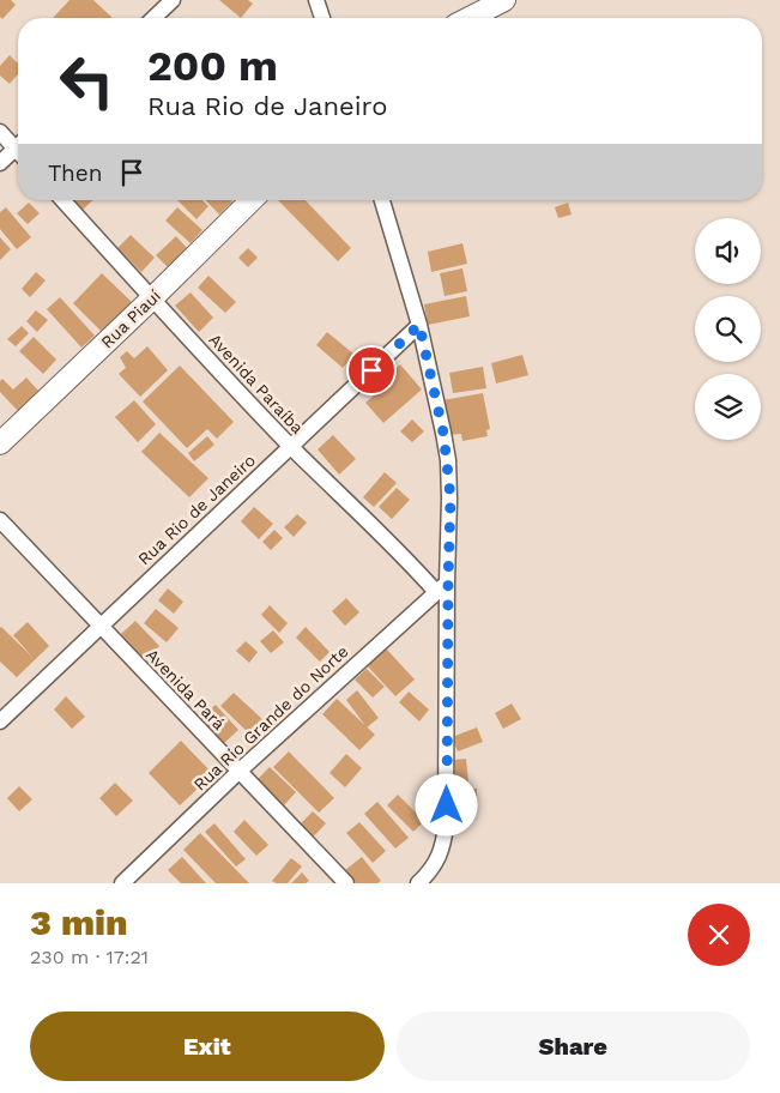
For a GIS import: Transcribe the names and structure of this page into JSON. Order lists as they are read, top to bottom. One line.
{"streets":{"street":["Rua Piauí","Avenida Paraíba","Rua Rio de Janeiro","Avenida Pará","Rua Rio Grande do Norte"]},"crossings":[["Rua Piauí","Avenida Paraíba"],["Avenida Paraíba","Rua Rio de Janeiro"],["Avenida Paraíba","Rua Rio Grande do Norte"],["Rua Rio de Janeiro","Avenida Pará"],["Avenida Pará","Rua Rio Grande do Norte"]],"page":{"turn":["200 m","Rua Rio de Janeiro"],"then":"Then","heading":["3 min","230 m · 17:21"],"buttons":["Exit","Share"]}}
